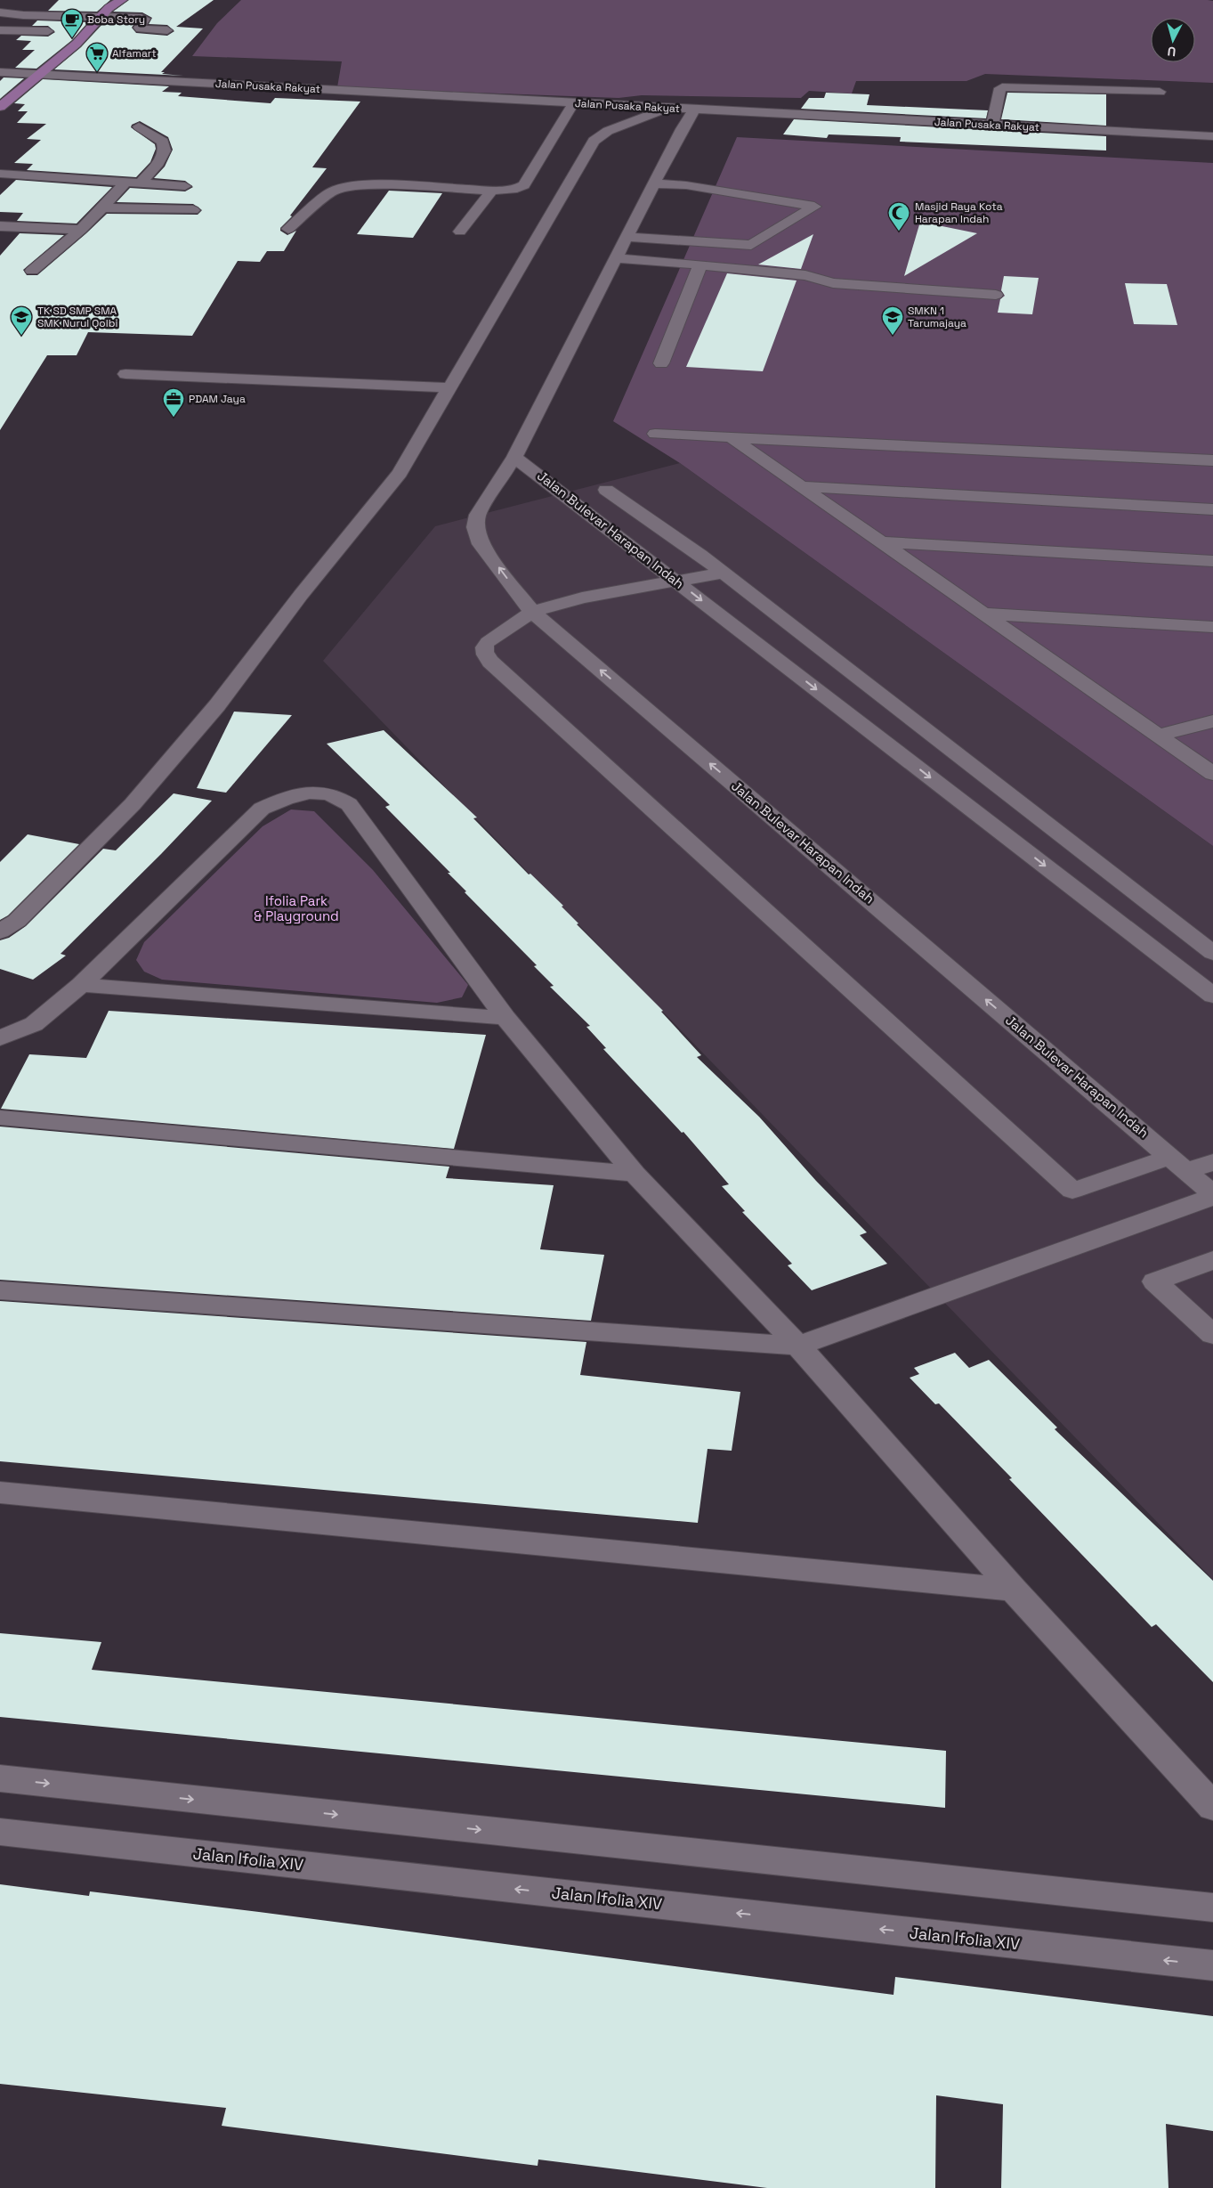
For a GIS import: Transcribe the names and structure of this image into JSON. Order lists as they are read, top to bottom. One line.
{"streets":{"street":["Jalan Pusaka Rakyat","Jalan Bulevar Harapan Indah","Jalan Ifolia XIV"]},"crossings":[["Jalan Pusaka Rakyat","Jalan Bulevar Harapan Indah"]],"parks":["Ifolia Park & Playground"],"places":{"cafe":["Boba Story"],"supermarket":["Alfamart"],"mosque":["Masjid Raya Kota Harapan Indah"],"school or university":["TK SD SMP SMA SMK Nurul Qolbi","SMKN 1 Tarumajaya"],"office":["PDAM Jaya"]},"north":"bottom"}
